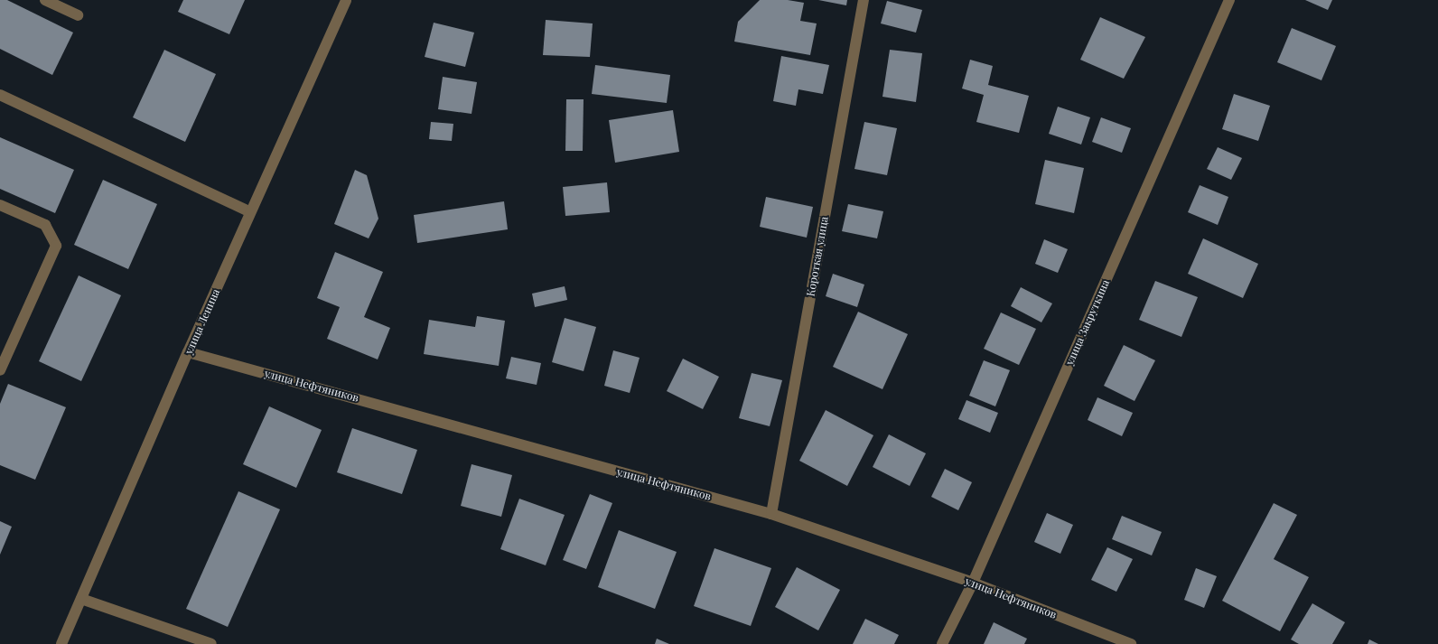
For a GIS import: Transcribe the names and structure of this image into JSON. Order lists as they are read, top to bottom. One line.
{"streets":{"street":["Короткая улица","улица Ленина","улица Закруткина","улица Нефтяников"]},"crossings":[["Короткая улица","улица Нефтяников"],["улица Ленина","улица Нефтяников"],["улица Закруткина","улица Нефтяников"]]}
